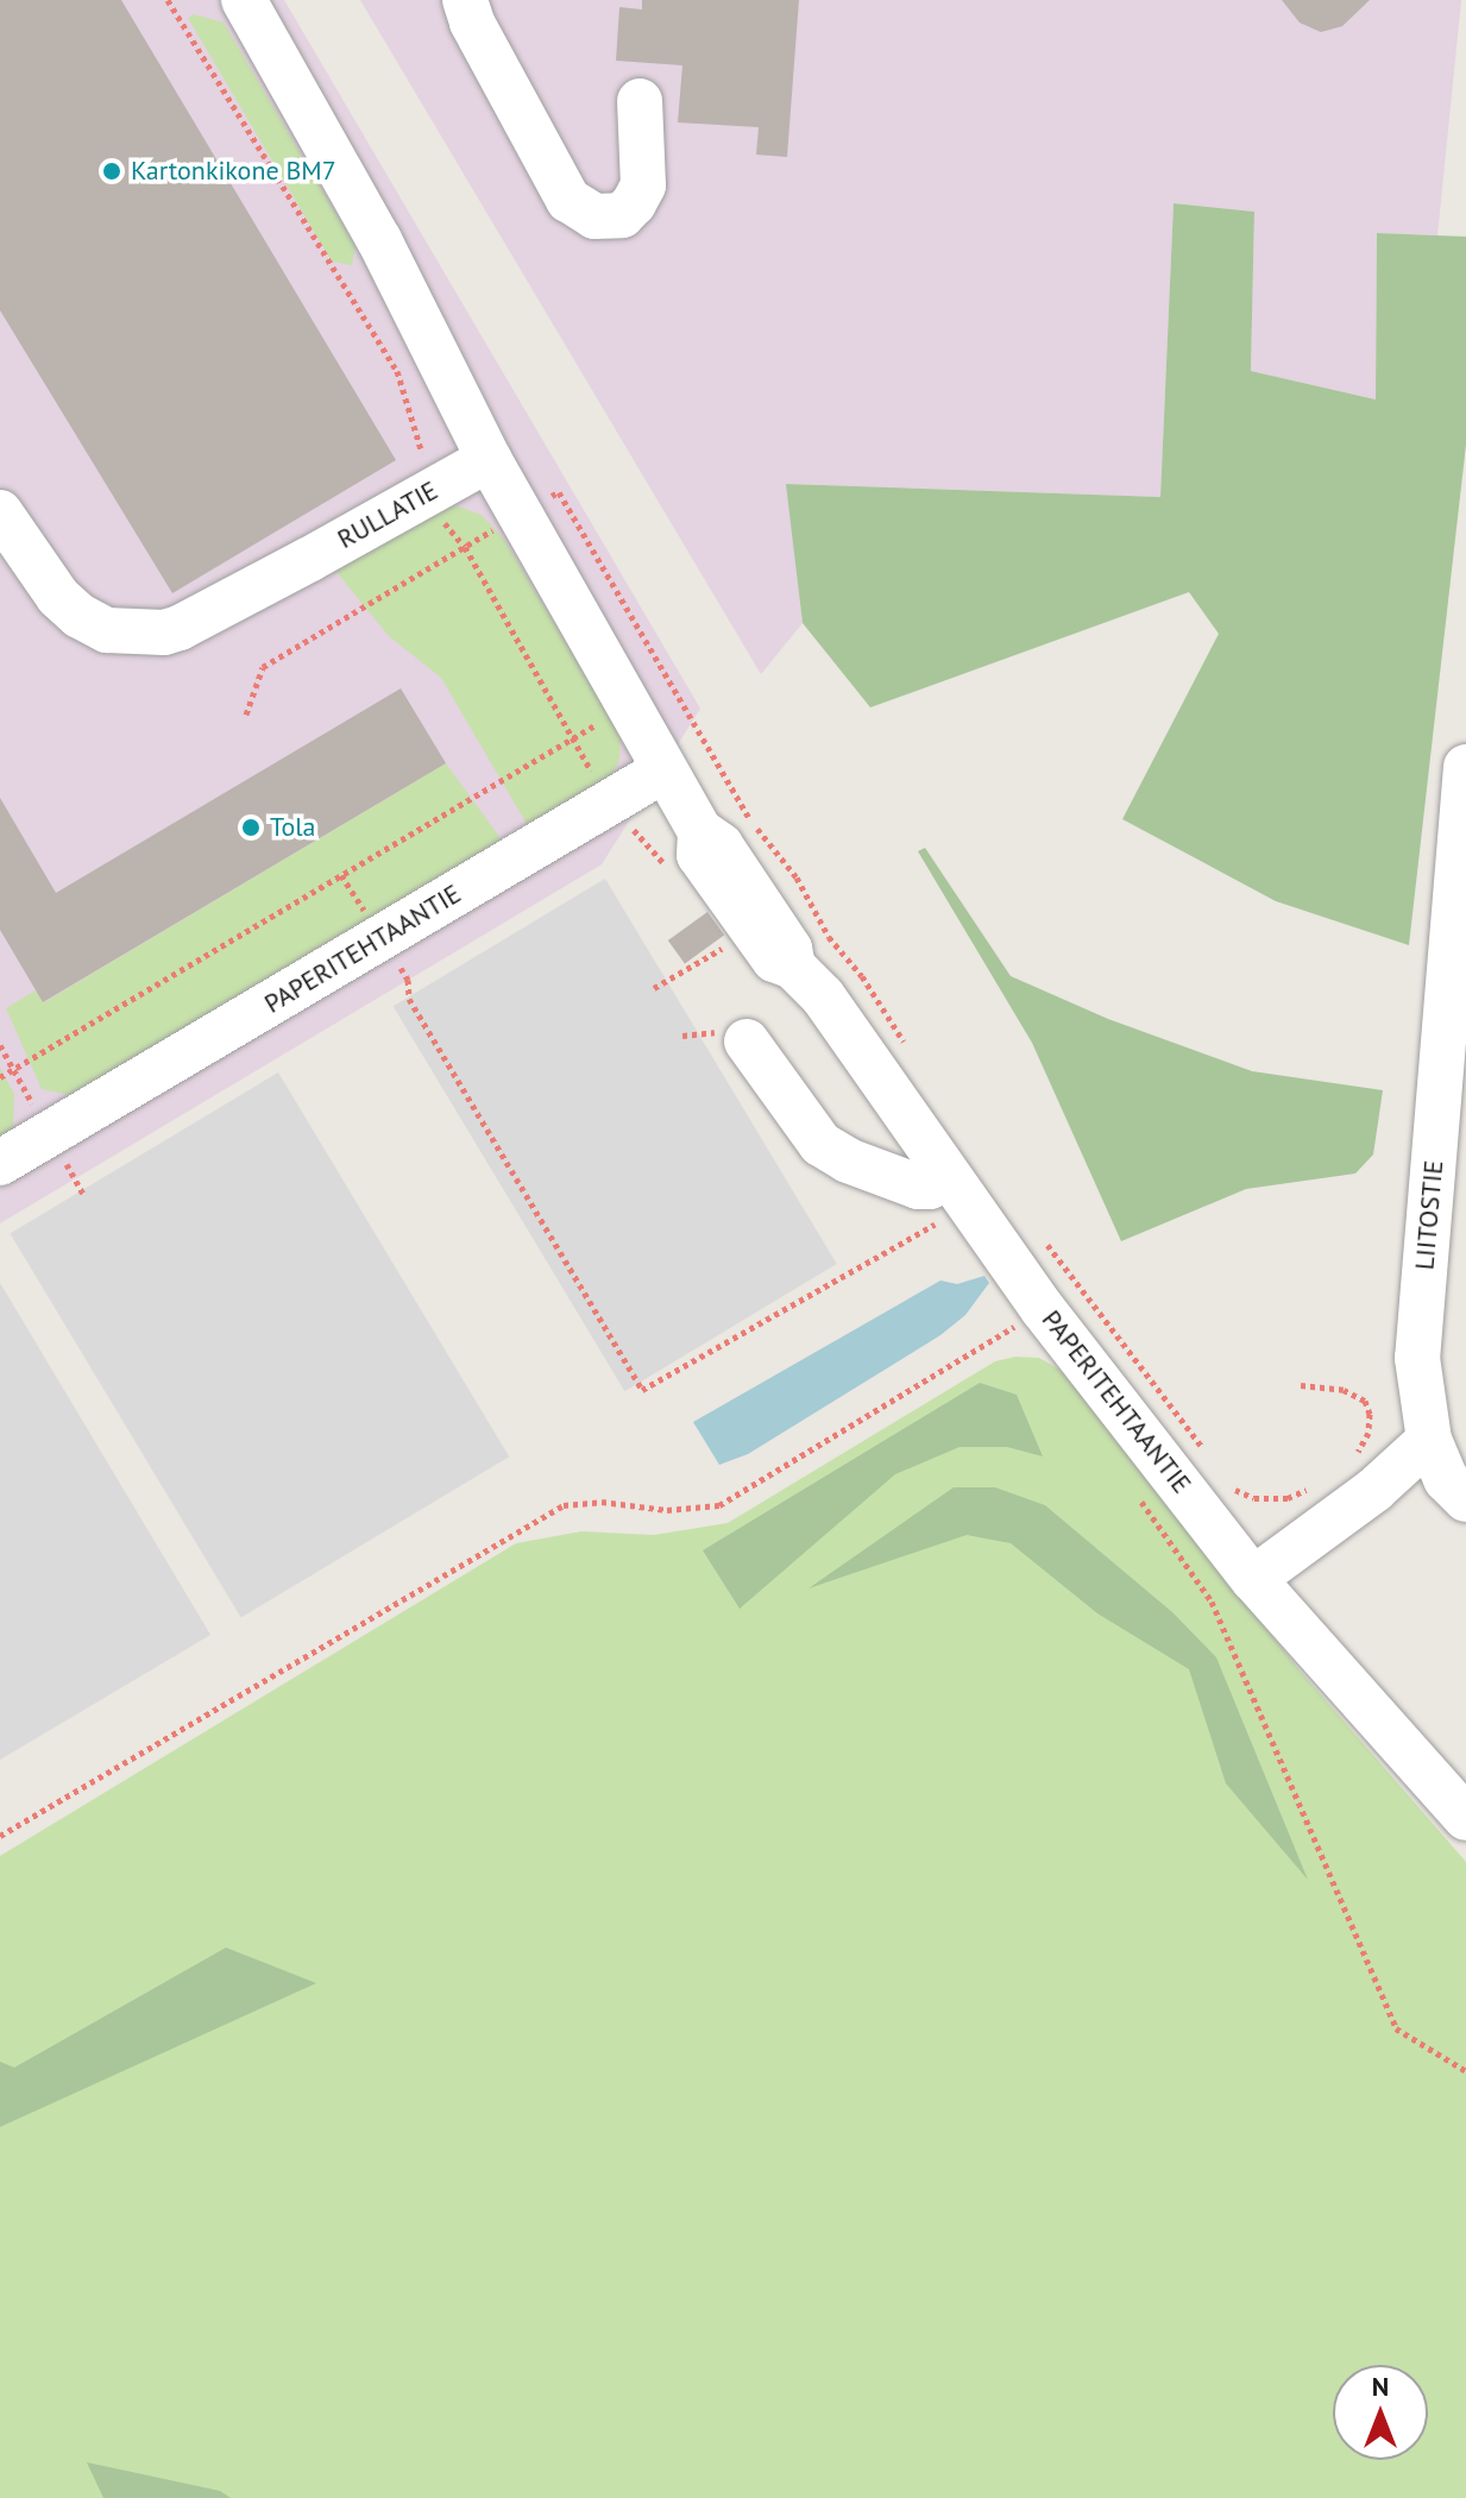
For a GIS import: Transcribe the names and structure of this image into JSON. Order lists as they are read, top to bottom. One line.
{"streets":{"street":["RULLATIE","PAPERITEHTAANTIE","LIITOSTIE"]},"places":["Kartonkikone BM7","Tola"],"north":"top"}
